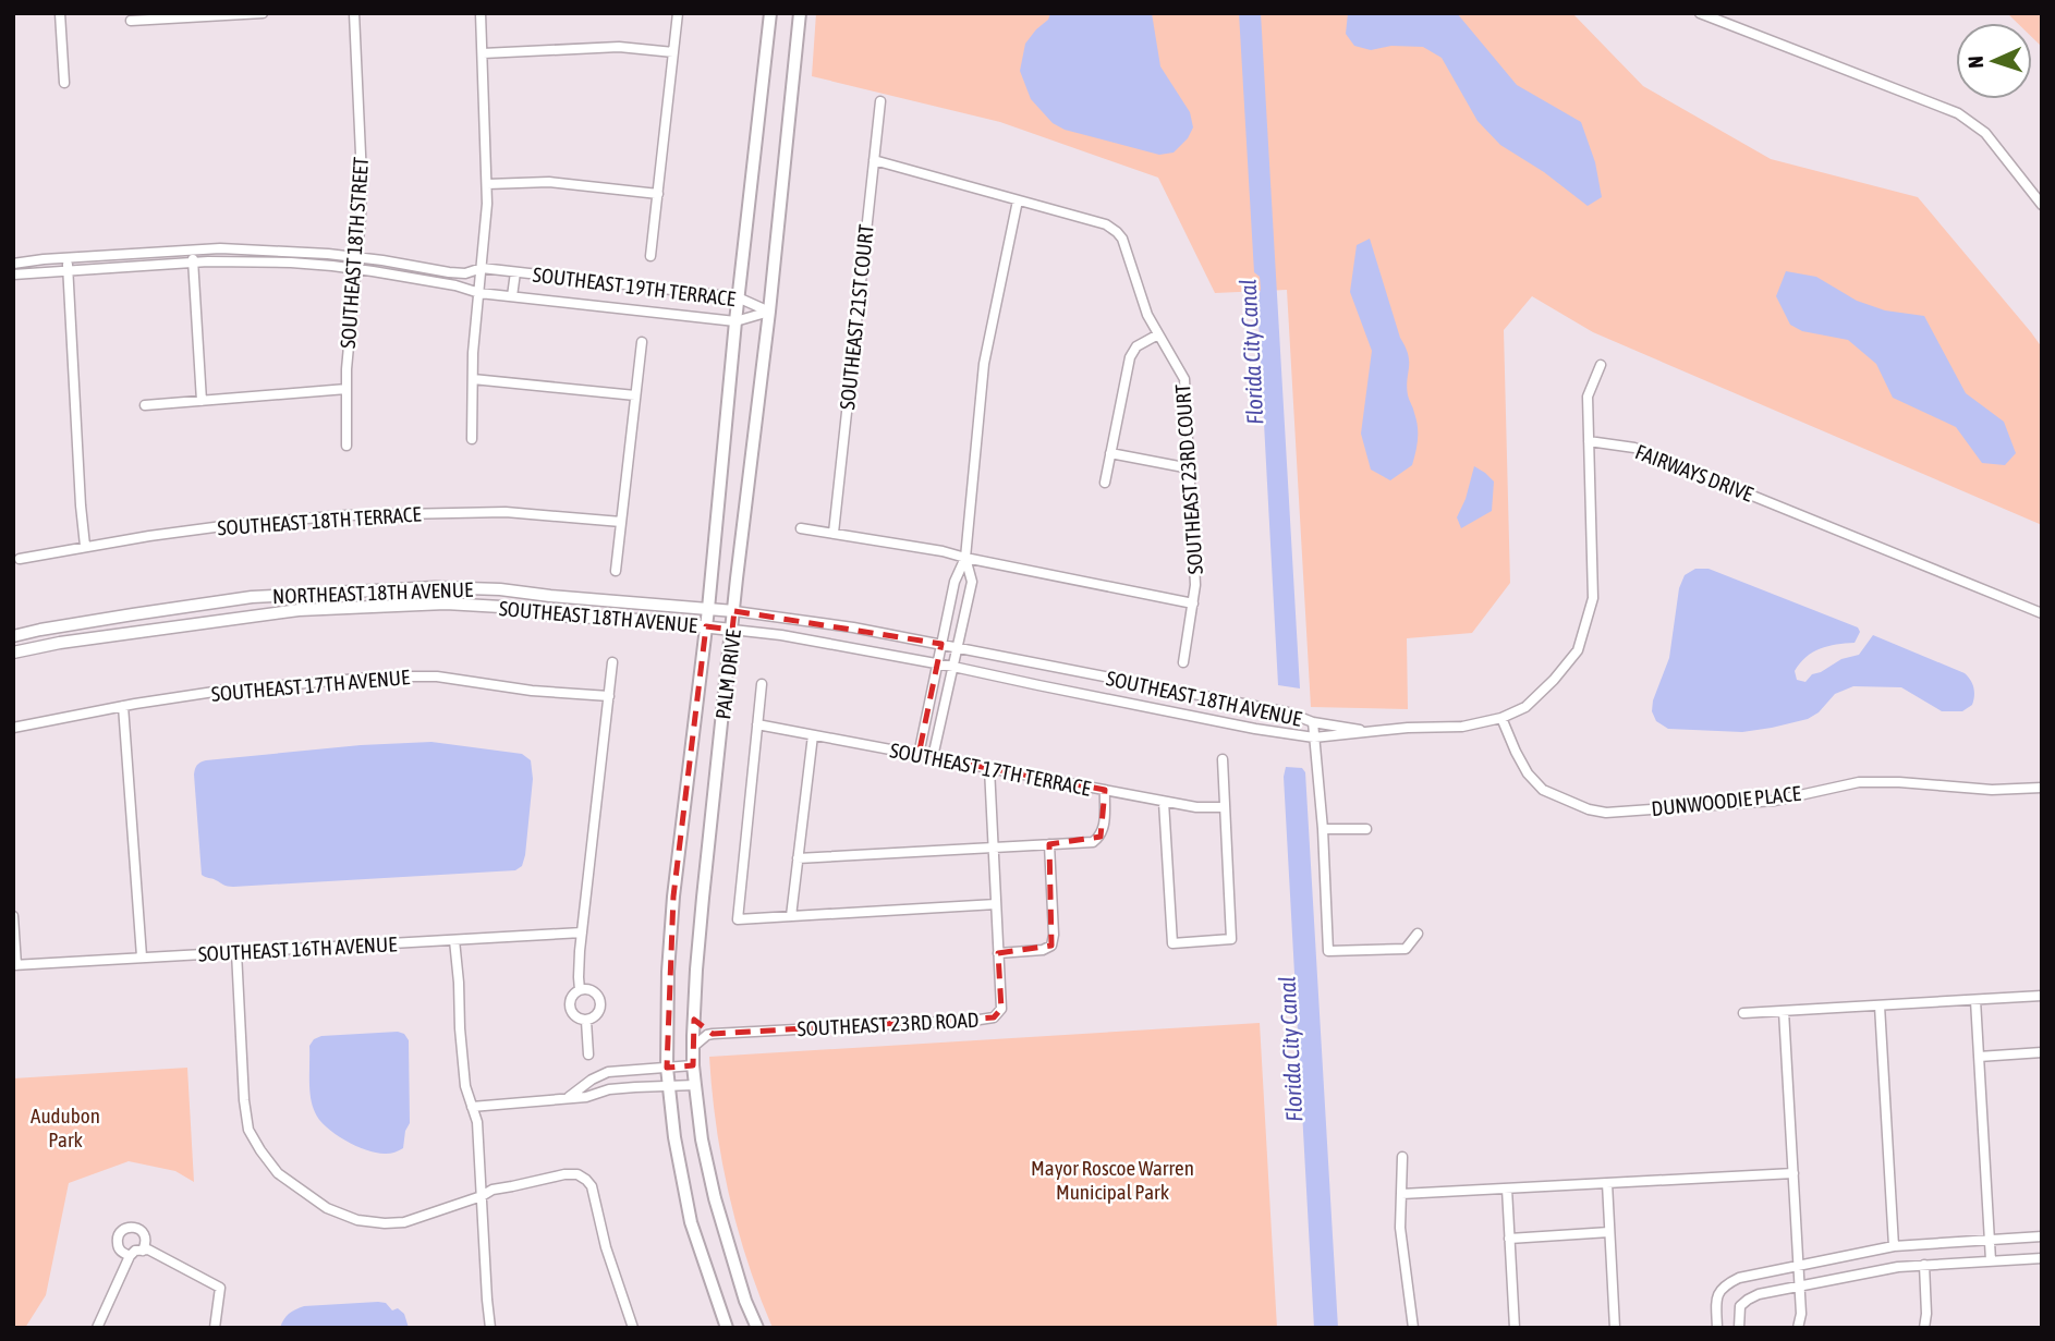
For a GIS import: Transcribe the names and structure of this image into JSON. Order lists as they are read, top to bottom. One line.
{"streets":{"main road":["PALM DRIVE"],"street":["SOUTHEAST 18TH STREET","SOUTHEAST 19TH TERRACE","SOUTHEAST 21ST COURT","FAIRWAYS DRIVE","SOUTHEAST 23RD COURT","SOUTHEAST 18TH TERRACE","NORTHEAST 18TH AVENUE","SOUTHEAST 18TH AVENUE","SOUTHEAST 17TH AVENUE","SOUTHEAST 17TH TERRACE","DUNWOODIE PLACE","SOUTHEAST 16TH AVENUE","SOUTHEAST 23RD ROAD"]},"crossings":[["SOUTHEAST 18TH STREET","SOUTHEAST 19TH TERRACE"],["SOUTHEAST 19TH TERRACE","PALM DRIVE"],["NORTHEAST 18TH AVENUE","SOUTHEAST 18TH AVENUE"],["NORTHEAST 18TH AVENUE","PALM DRIVE"],["SOUTHEAST 18TH AVENUE","PALM DRIVE"],["SOUTHEAST 17TH TERRACE","SOUTHEAST 23RD ROAD"]],"water":["Florida City Canal"],"parks":["Audubon Park","Mayor Roscoe Warren Municipal Park"],"north":"left"}
